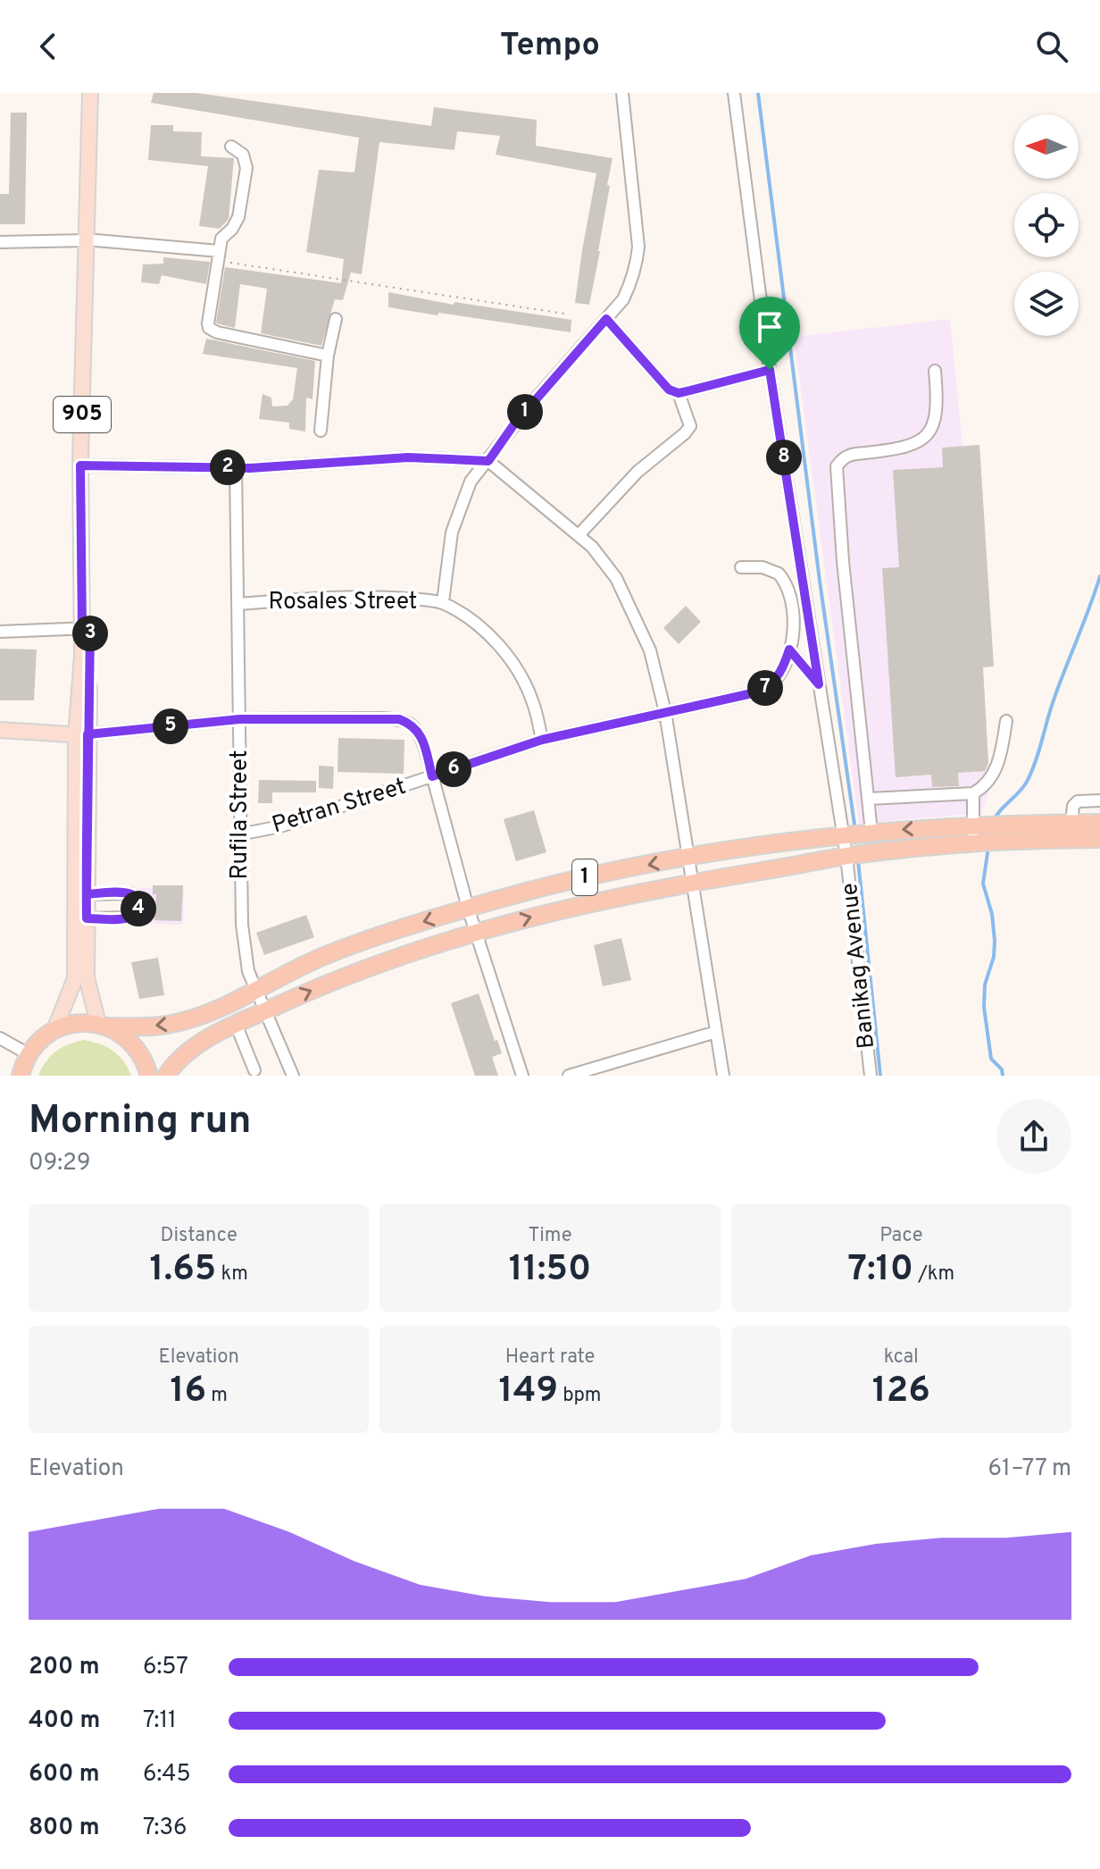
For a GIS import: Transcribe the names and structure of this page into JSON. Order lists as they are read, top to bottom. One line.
{"streets":{"highway":["1"],"main road":["905"],"street":["Rosales Street","Petran Street","Rufila Street","Banikag Avenue"]},"crossings":[["905","1"],["Rosales Street","Petran Street"],["Rosales Street","Rufila Street"],["Petran Street","Rufila Street"],["Rufila Street","1"],["1","Banikag Avenue"]],"north":"left","page":{"header":"Tempo","pins":["1","8","2","3","7","5","6","4"],"heading":["Morning run","09:29"],"stats":[["Distance","1.65 km"],["Time","11:50"],["Pace","7:10 /km"],["Elevation","16 m"],["Heart rate","149 bpm"],["kcal","126"]],"chart":["Elevation","61–77 m"],"list":[{"name":"200 m","note":"6:57"},{"name":"400 m","note":"7:11"},{"name":"600 m","note":"6:45"},{"name":"800 m","note":"7:36"}]}}
